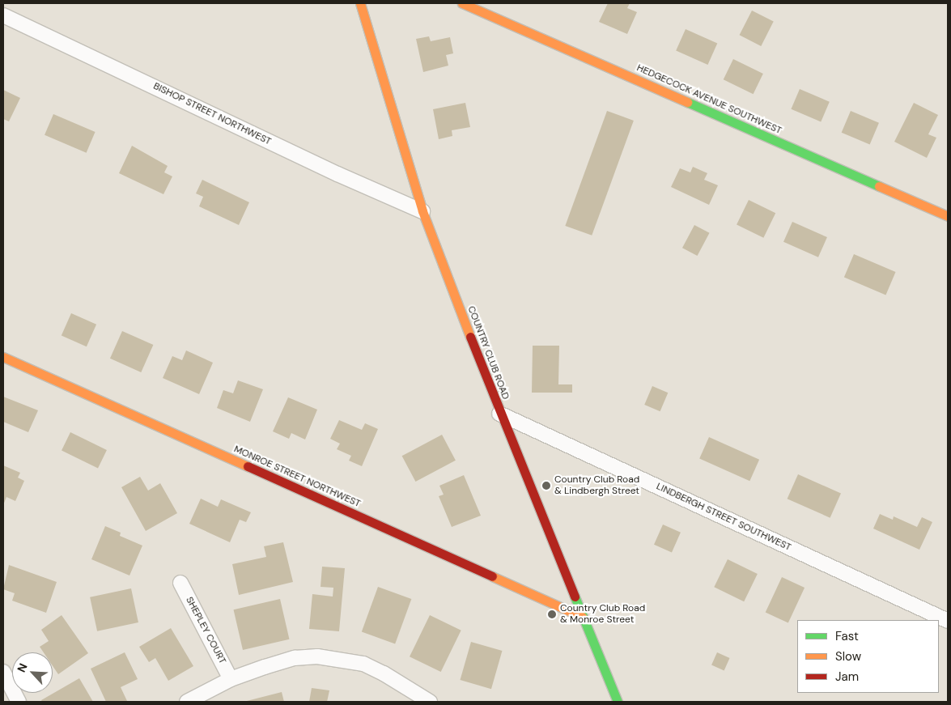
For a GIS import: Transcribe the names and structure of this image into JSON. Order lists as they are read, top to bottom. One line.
{"streets":{"street":["HEDGECOCK AVENUE SOUTHWEST","BISHOP STREET NORTHWEST","COUNTRY CLUB ROAD","MONROE STREET NORTHWEST","LINDBERGH STREET SOUTHWEST","SHEPLEY COURT"]},"crossings":[["BISHOP STREET NORTHWEST","COUNTRY CLUB ROAD"],["COUNTRY CLUB ROAD","MONROE STREET NORTHWEST"],["COUNTRY CLUB ROAD","LINDBERGH STREET SOUTHWEST"]],"places":["Country Club Road & Lindbergh Street","Country Club Road & Monroe Street"],"legend":["Fast","Slow","Jam"],"north":"top left"}
